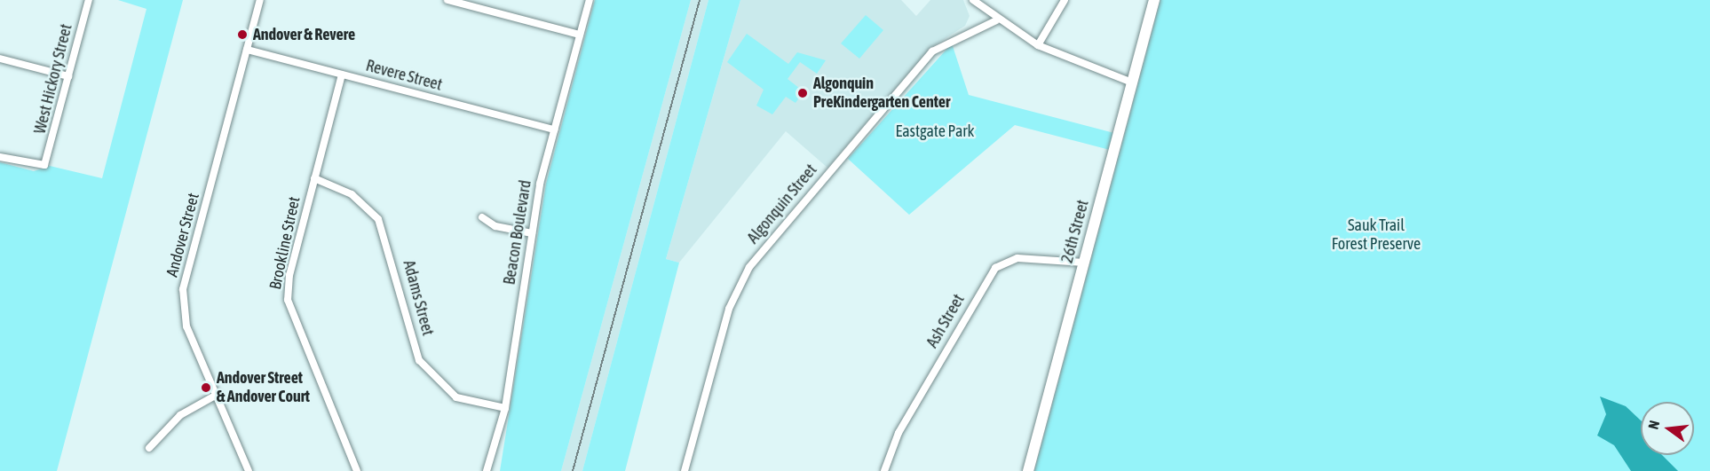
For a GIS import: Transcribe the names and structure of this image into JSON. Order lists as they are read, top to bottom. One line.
{"streets":{"street":["Revere Street","West Hickory Street","Algonquin Street","26th Street","Beacon Boulevard","Andover Street","Brookline Street","Adams Street","Ash Street"]},"crossings":[["Revere Street","Beacon Boulevard"],["Revere Street","Andover Street"],["Revere Street","Brookline Street"],["26th Street","Ash Street"],["Beacon Boulevard","Adams Street"],["Brookline Street","Adams Street"]],"parks":["Eastgate Park","Sauk Trail Forest Preserve"],"places":["Andover & Revere","Algonquin PreKindergarten Center","Andover Street & Andover Court"],"north":"left"}
